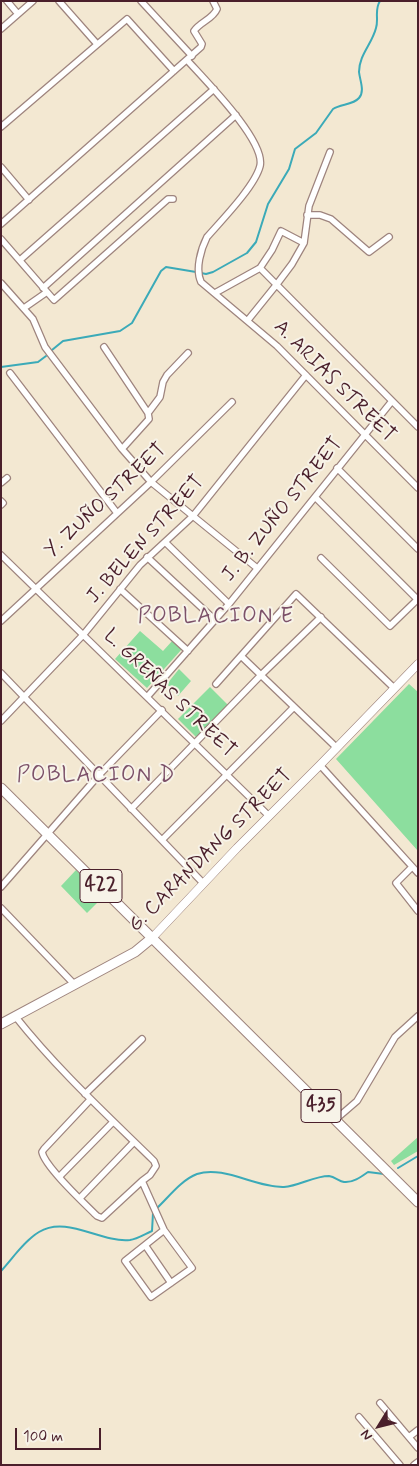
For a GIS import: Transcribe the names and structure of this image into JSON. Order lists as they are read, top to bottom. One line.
{"streets":{"main road":["G. CARANDANG STREET","422","435"],"street":["A. ARIAS STREET","Y. ZUÑO STREET","J. B. ZUÑO STREET","J. BELEN STREET","L. GREÑAS STREET"]},"crossings":[["A. ARIAS STREET","J. B. ZUÑO STREET"],["A. ARIAS STREET","J. BELEN STREET"],["Y. ZUÑO STREET","L. GREÑAS STREET"],["J. B. ZUÑO STREET","L. GREÑAS STREET"],["J. BELEN STREET","L. GREÑAS STREET"],["L. GREÑAS STREET","G. CARANDANG STREET"],["G. CARANDANG STREET","422"],["G. CARANDANG STREET","435"],["422","435"]],"districts":["POBLACION E","POBLACION D"],"scale_bar":"100 m","north":"bottom left"}
